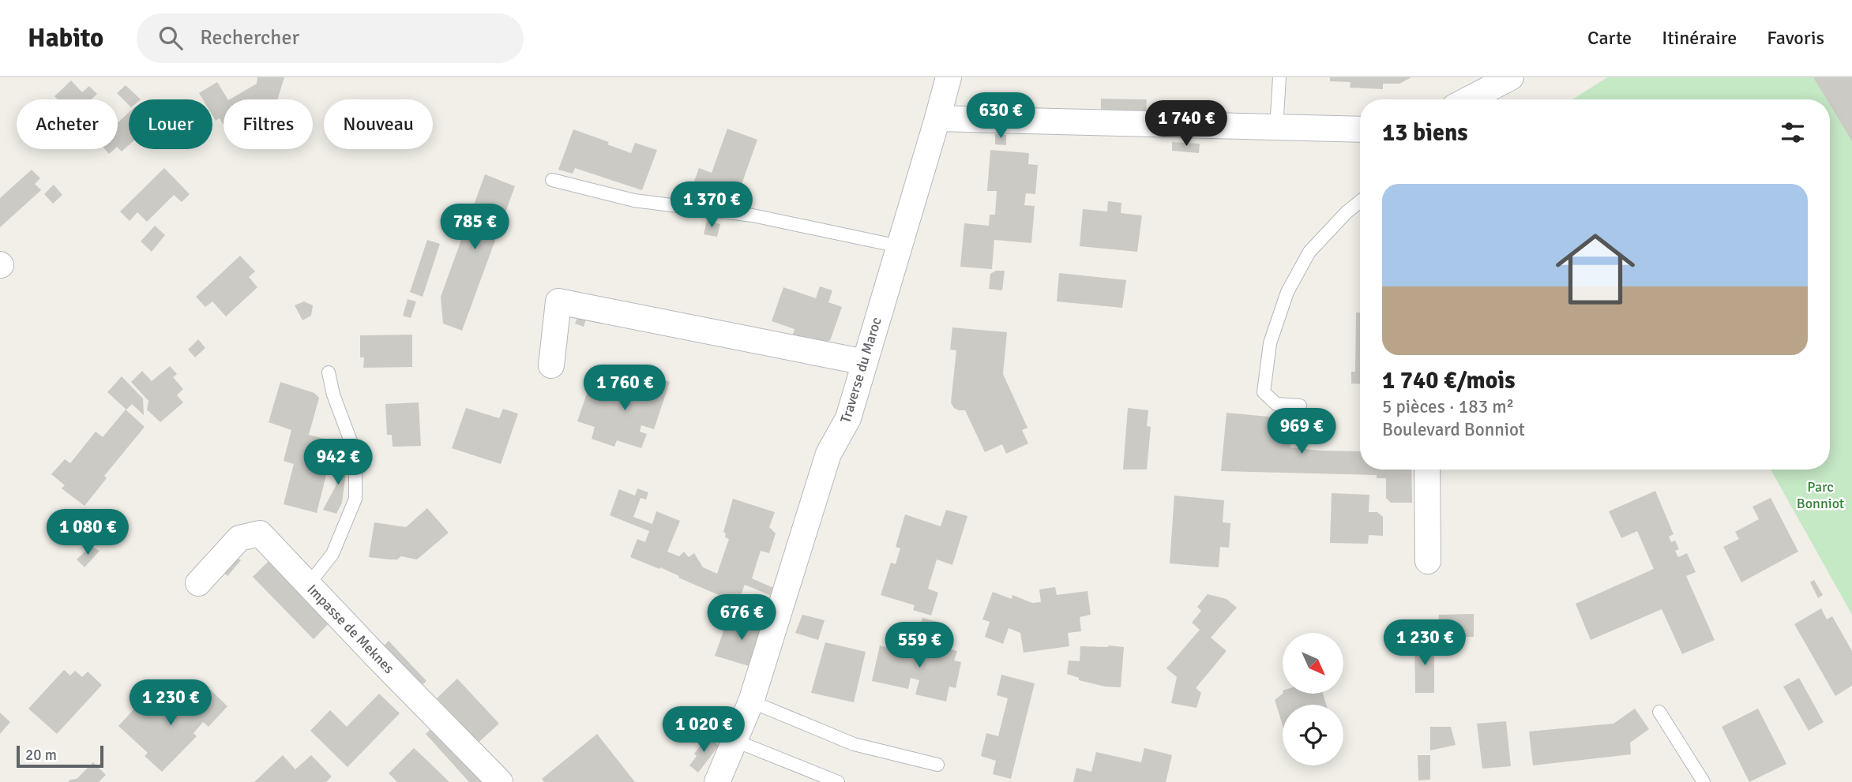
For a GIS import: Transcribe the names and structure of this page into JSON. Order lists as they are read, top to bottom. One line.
{"streets":{"street":["Traverse du Maroc","Impasse de Meknes"]},"parks":["Parc Bonniot"],"scale_bar":"20 m","north":"bottom right","page":{"header":"Habito","search":"Rechercher","nav":["Carte","Itinéraire","Favoris"],"price":["630 €","1 740 €","1 370 €","785 €","1 760 €","969 €","942 €","1 080 €","676 €","1 230 €","559 €","1 230 €","1 020 €"],"chip":["Acheter","Louer","Filtres","Nouveau"],"heading":"13 biens","list":[{"name":"1 740 €/mois","note":"5 pièces · 183 m² · Boulevard Bonniot"}],"scale":"20 m"}}
